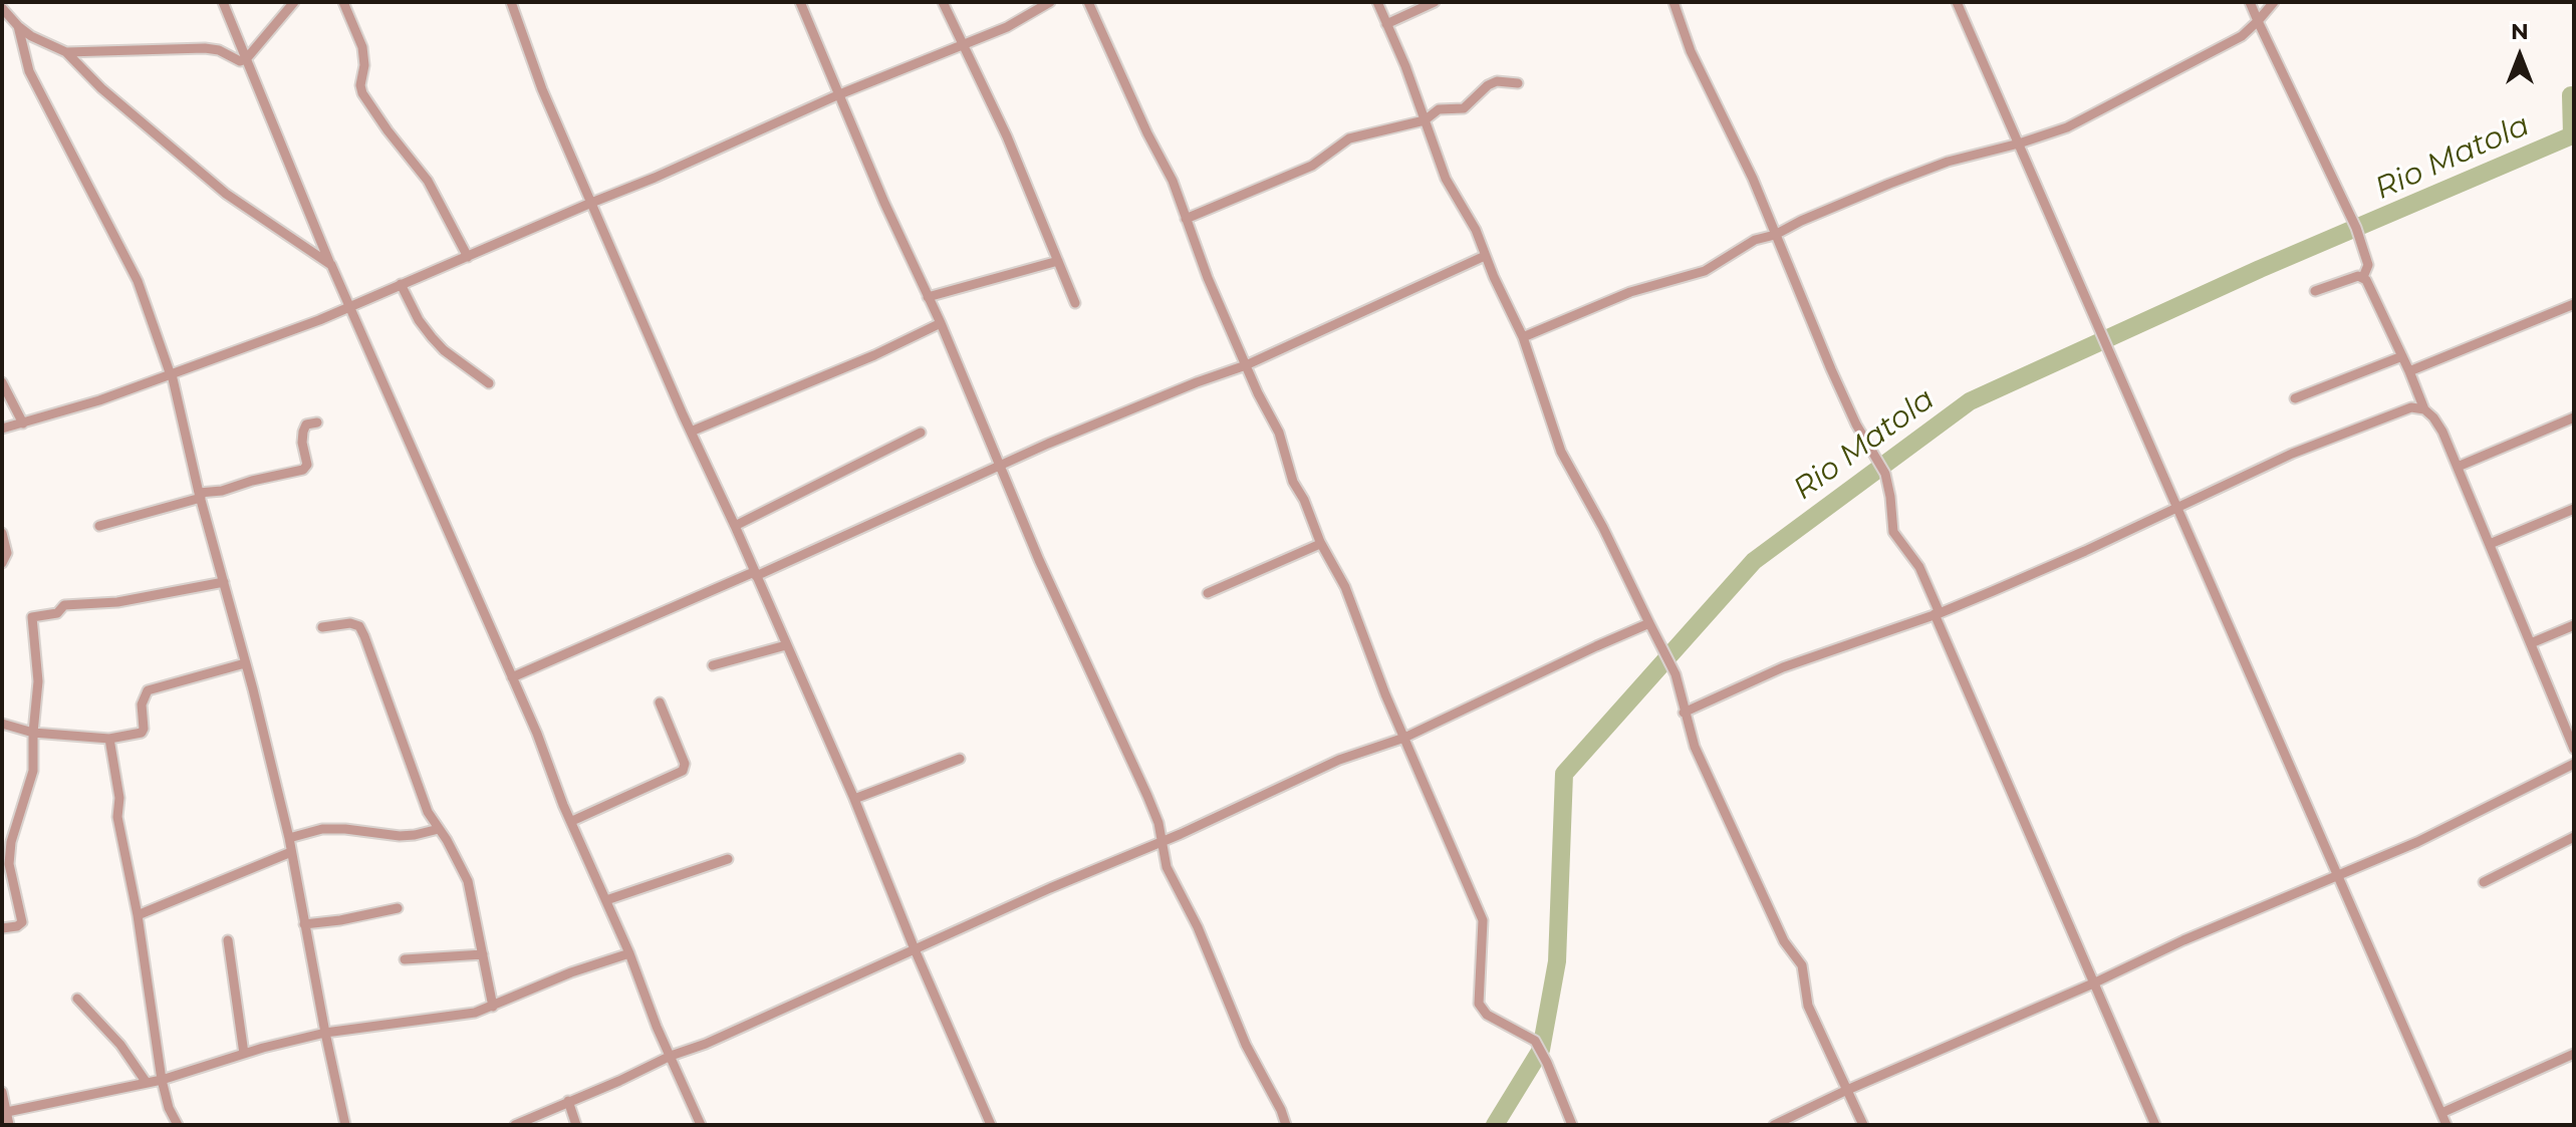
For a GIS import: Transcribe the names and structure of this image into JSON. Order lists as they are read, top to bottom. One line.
{"water":["Rio Matola"],"north":"top"}
